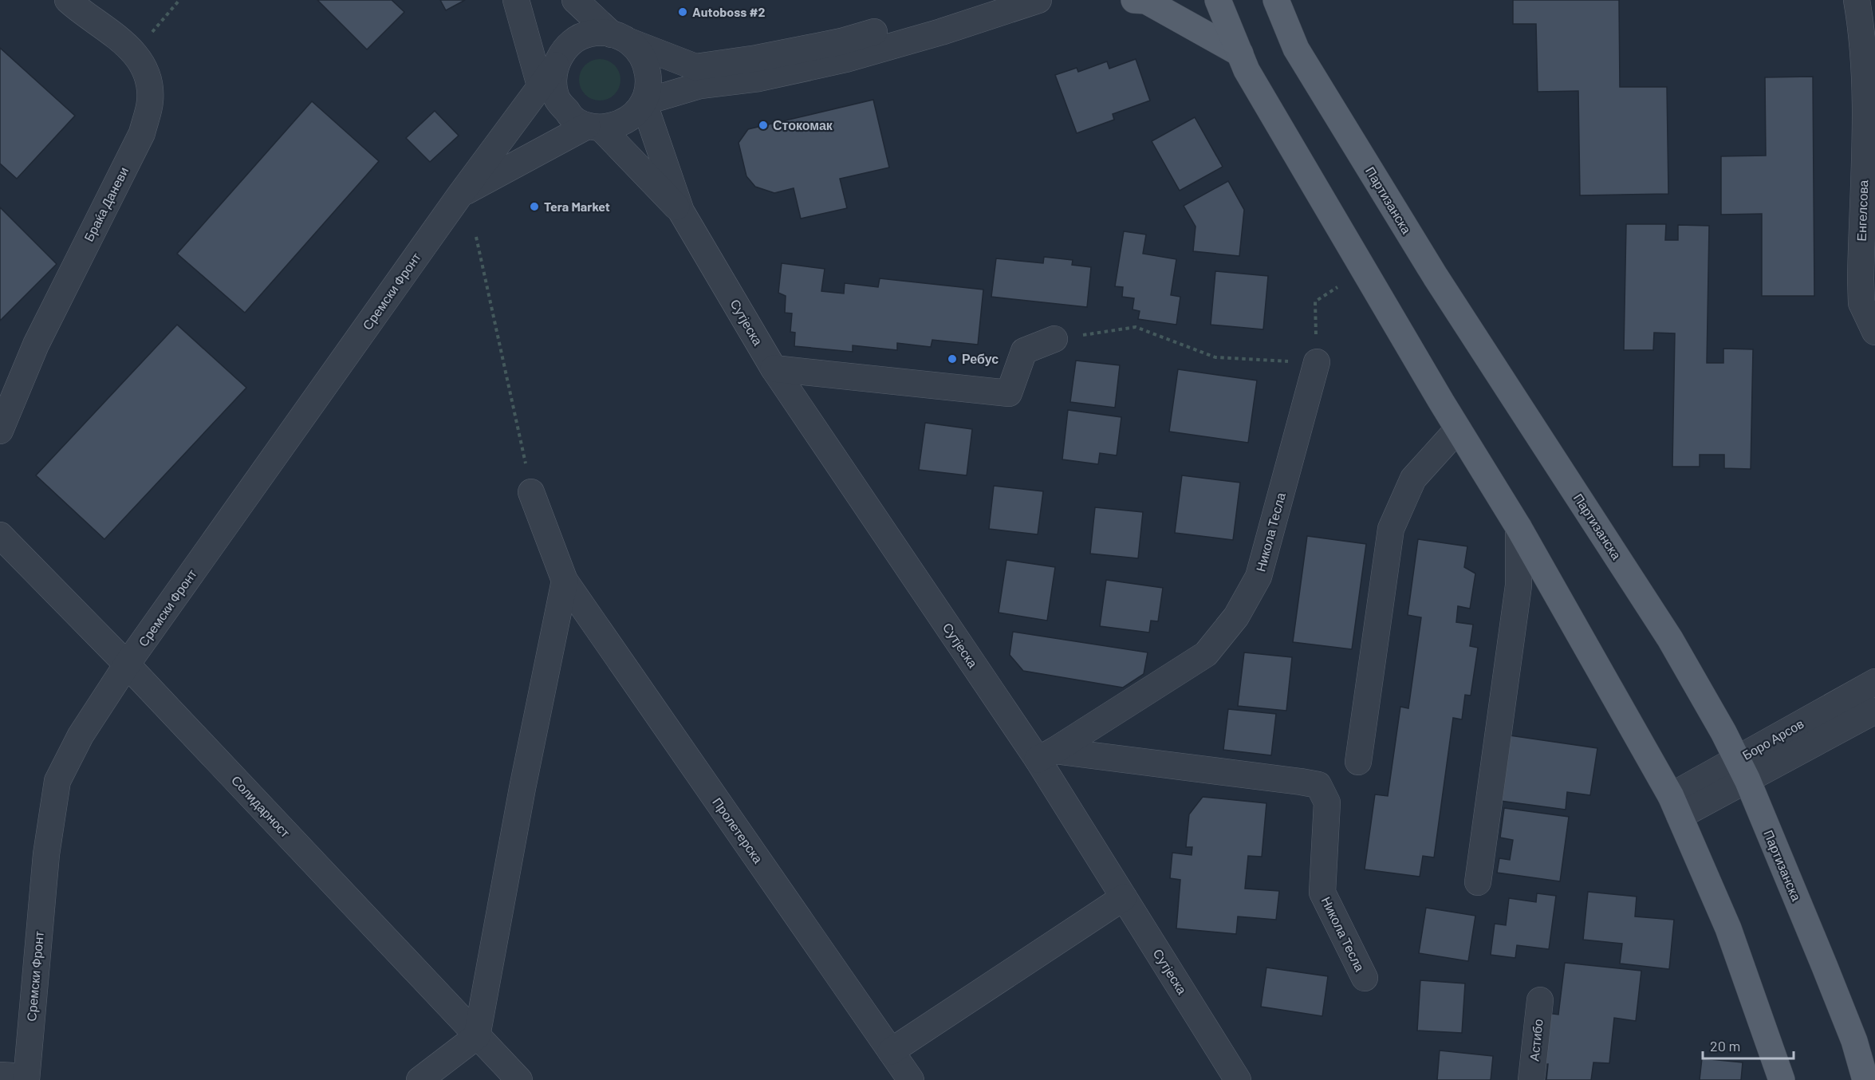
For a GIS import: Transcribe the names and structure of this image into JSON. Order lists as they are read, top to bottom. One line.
{"streets":{"main road":["Партизанска"],"street":["Браќа Даневи","Енгелсова","Сремски Фронт","Сутјеска","Никола Тесла","Боро Арсов","Солидарност","Пролетерска","Астибо"]},"crossings":[["Партизанска","Боро Арсов"],["Сремски Фронт","Солидарност"],["Сутјеска","Никола Тесла"]],"places":["Autoboss #2","Стокомак","Tera Market","Ребус"],"scale_bar":"20 m"}
